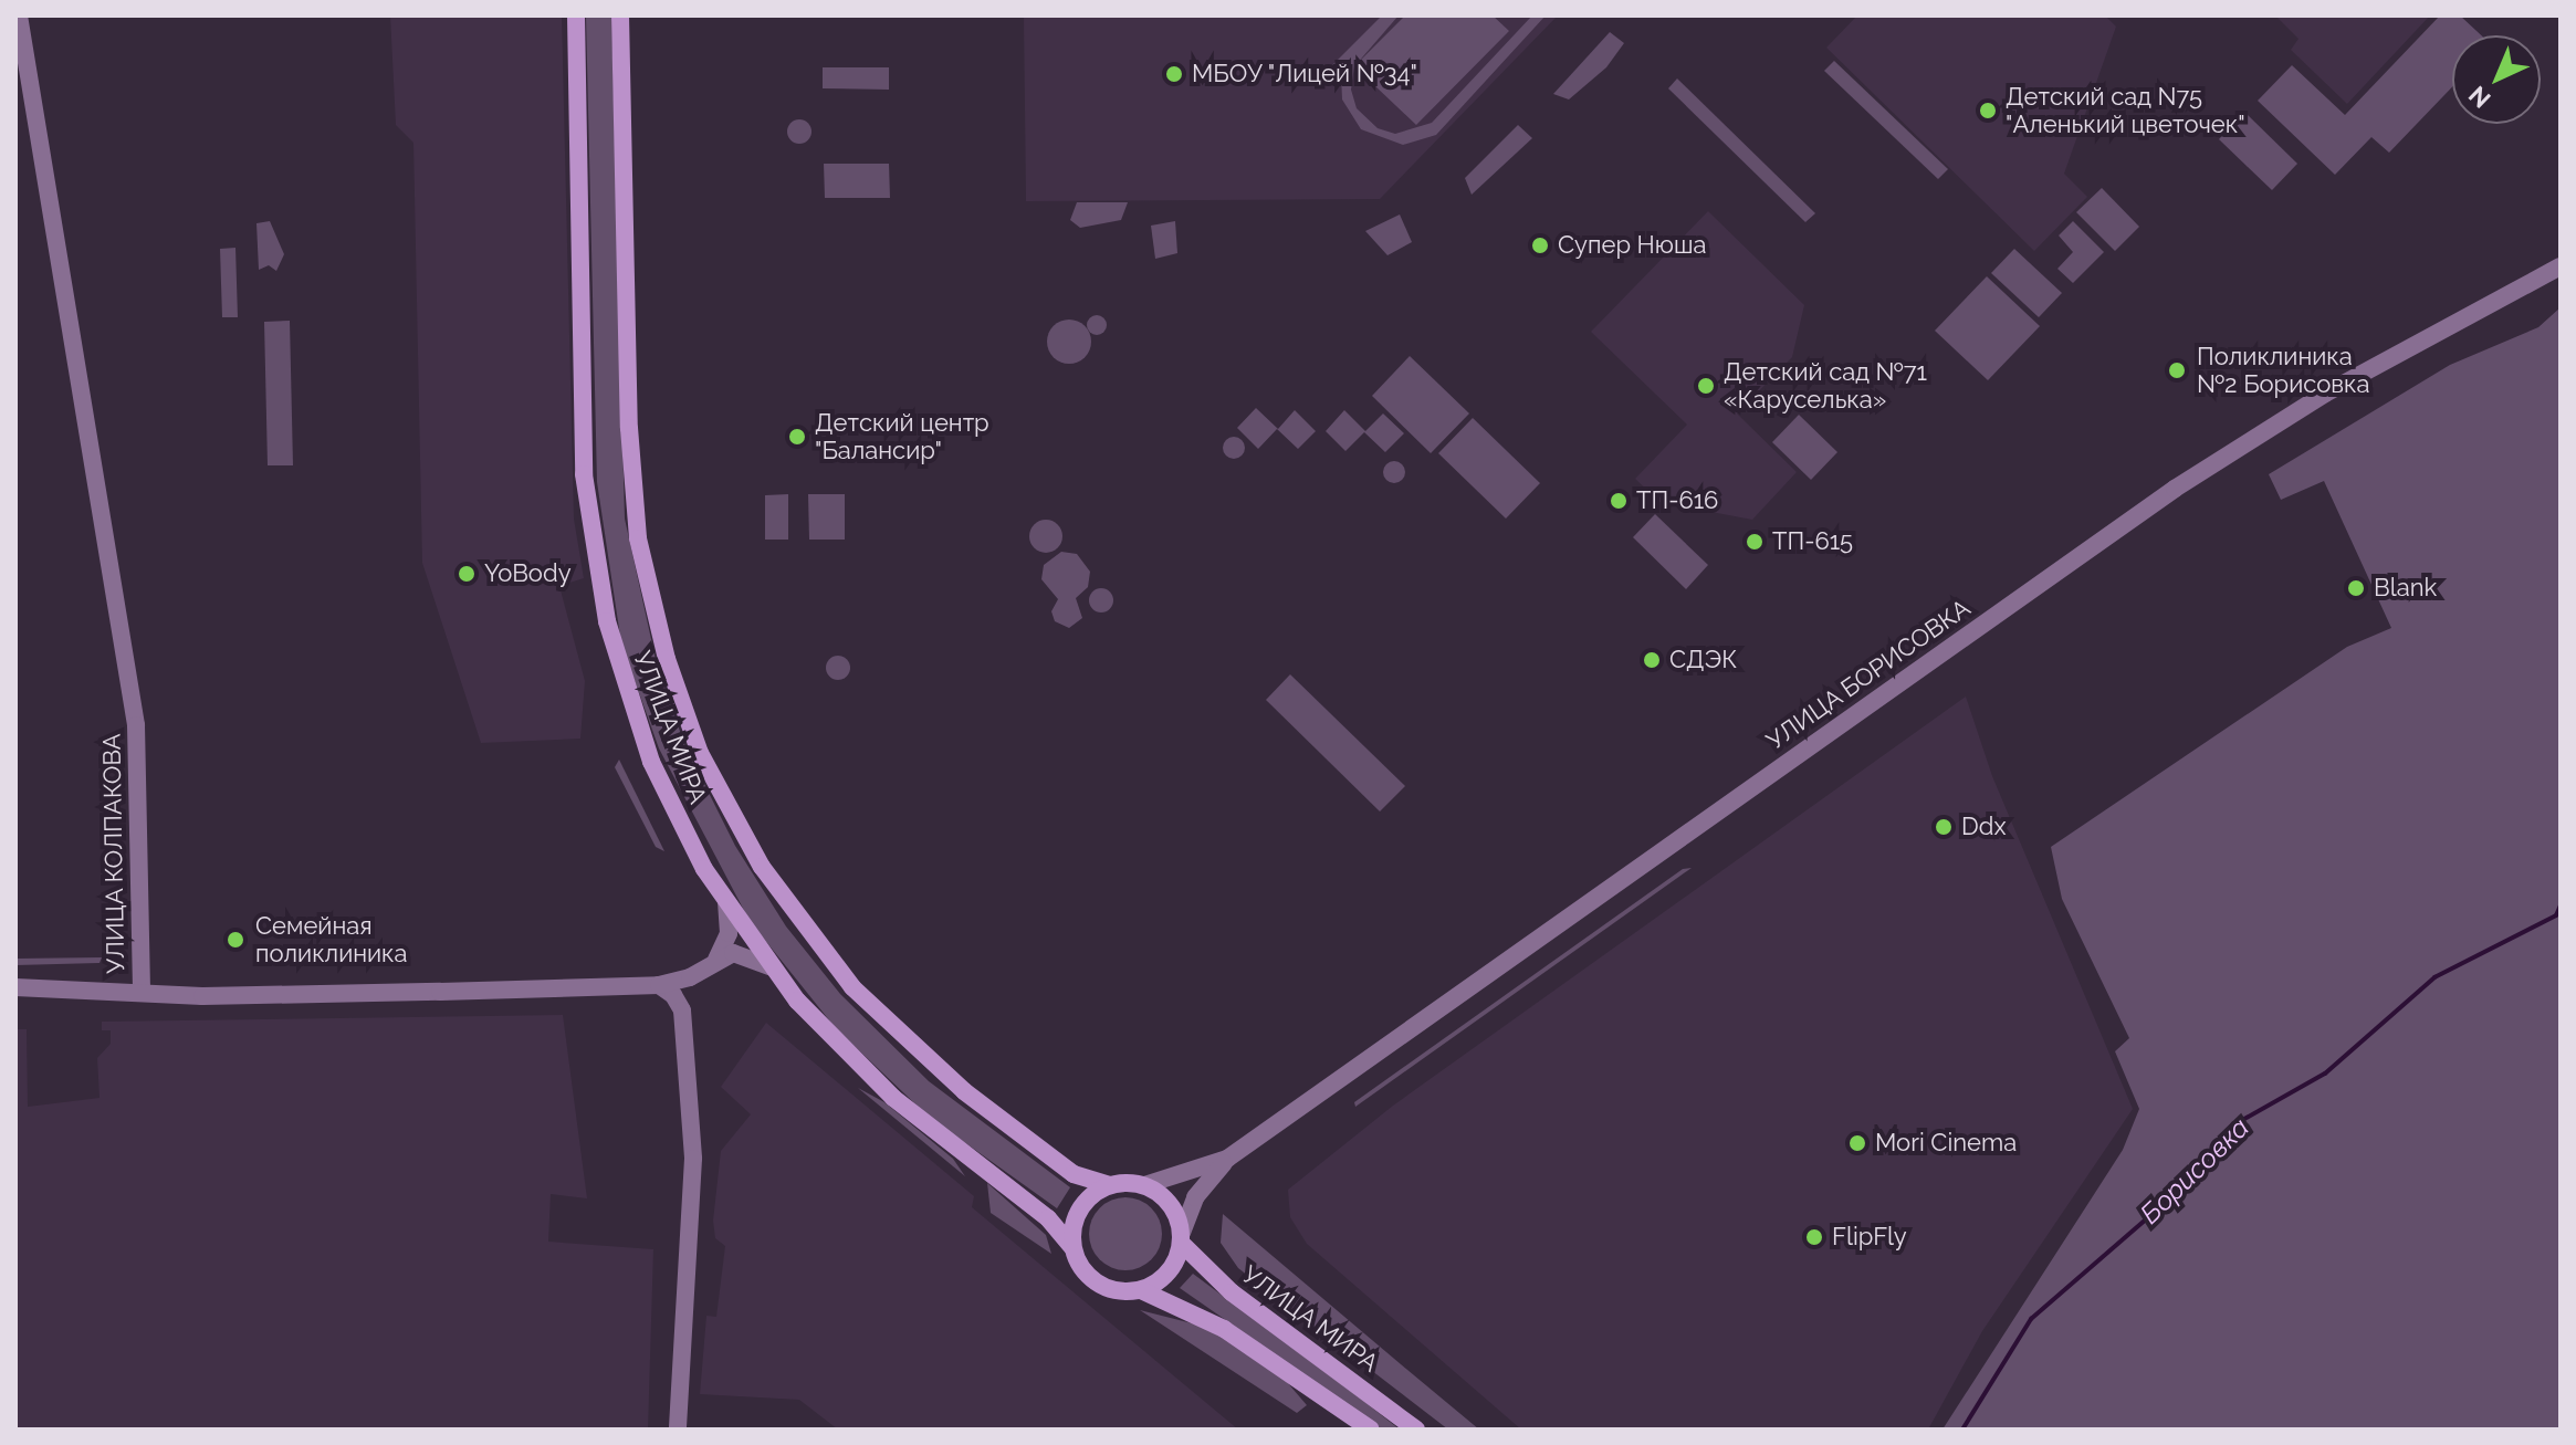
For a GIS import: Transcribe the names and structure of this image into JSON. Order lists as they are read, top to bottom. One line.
{"streets":{"main road":["УЛИЦА МИРА"],"street":["УЛИЦА БОРИСОВКА","УЛИЦА КОЛПАКОВА"]},"crossings":[["УЛИЦА БОРИСОВКА","УЛИЦА МИРА"]],"water":["Борисовка"],"places":["МБОУ \"Лицей №34\"","Детский сад N75 \"Аленький цветочек\"","Супер Нюша","Поликлиника №2 Борисовка","Детский сад №71 «Каруселька»","Детский центр \"Балансир\"","ТП-616","ТП-615","YoBody","Blank","СДЭК","Ddx","Семейная поликлиника","Mori Cinema","FlipFly"],"north":"bottom left"}
